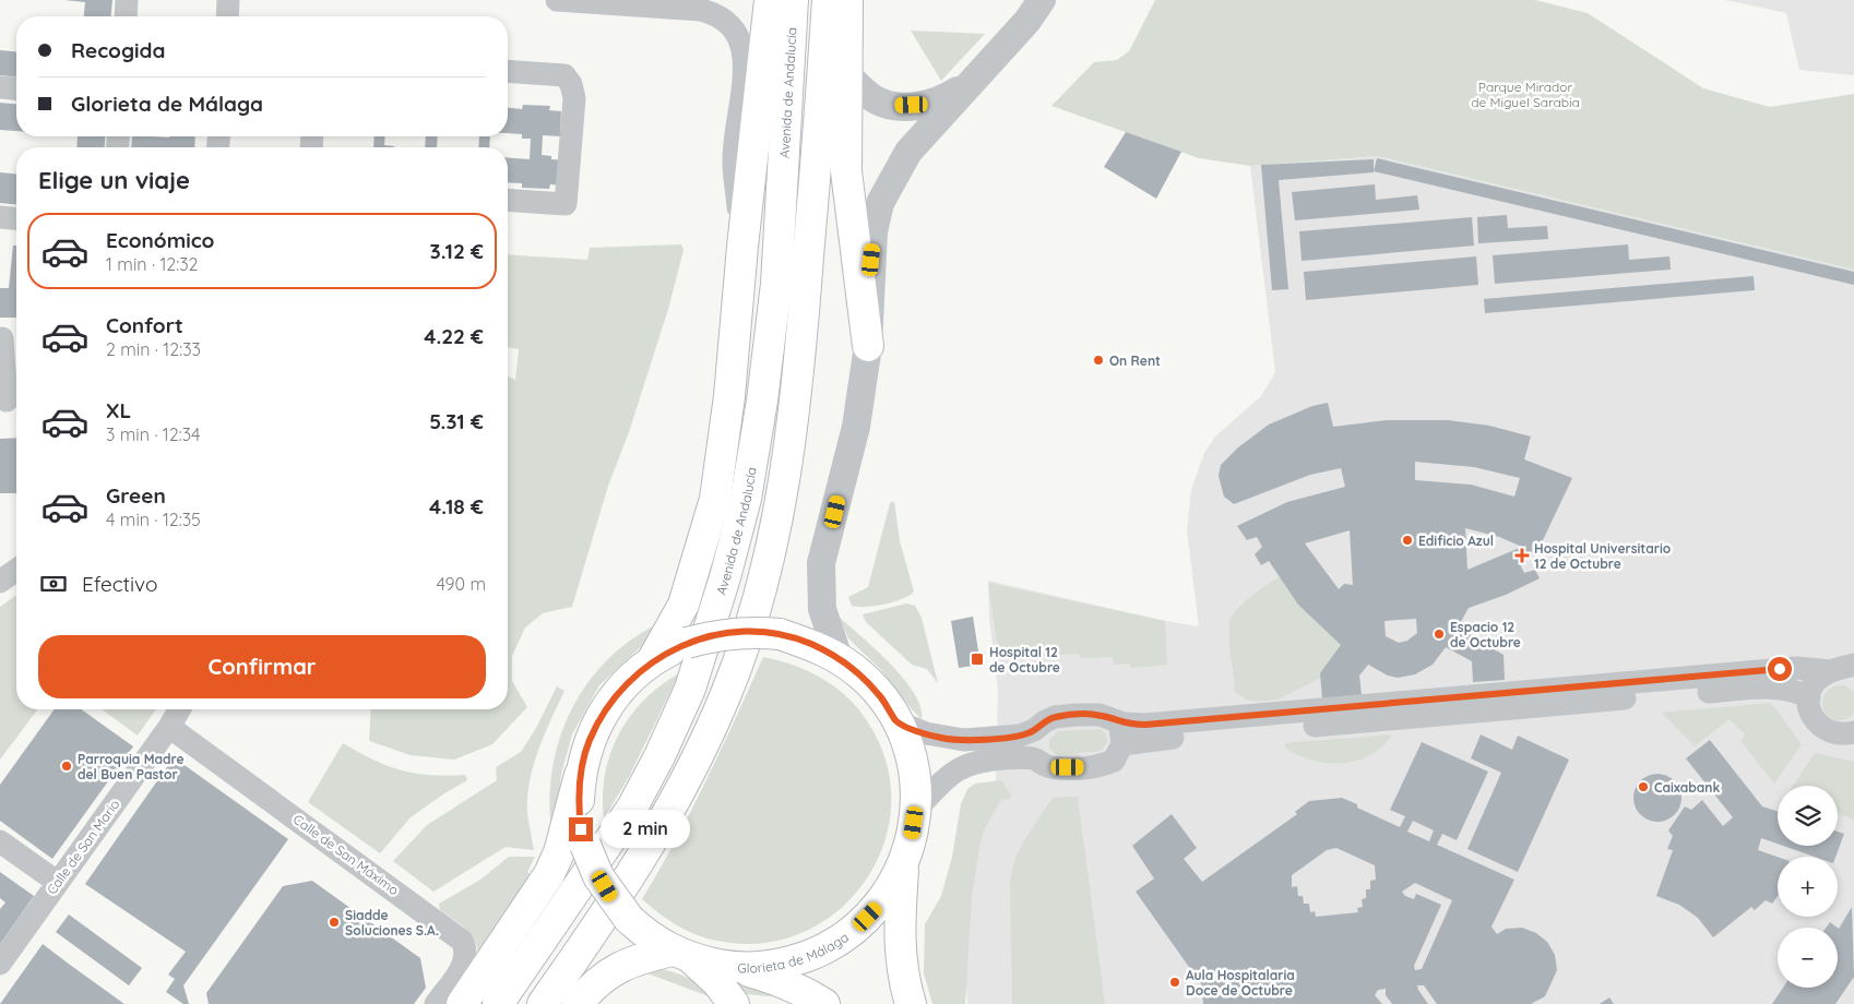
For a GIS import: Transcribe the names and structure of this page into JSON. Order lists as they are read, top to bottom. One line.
{"streets":{"main road":["Avenida de Andalucía","Glorieta de Málaga"],"street":["Calle de San Mario","Calle de San Máximo"]},"crossings":[["Calle de San Mario","Calle de San Máximo"]],"parks":["Parque Mirador de Miguel Sarabia"],"places":{"other":["On Rent","Edificio Azul","Espacio 12 de Octubre","Parroquia Madre del Buen Pastor","Caixabank","Siadde Soluciones S.A.","Aula Hospitalaria Doce de Octubre"],"health":["Hospital Universitario 12 de Octubre"],"transit":["Hospital 12 de Octubre"]},"page":{"banner":["Recogida","Glorieta de Málaga"],"heading":"Elige un viaje","list":[{"name":"Económico","note":"1 min · 12:32","value":"3.12 €"},{"name":"Confort","note":"2 min · 12:33","value":"4.22 €"},{"name":"XL","note":"3 min · 12:34","value":"5.31 €"},{"name":"Green","note":"4 min · 12:35","value":"4.18 €"}],"pay":["Efectivo","490 m"],"buttons":"Confirmar","map_buttons":["+","−"],"bubble":"2 min"}}
